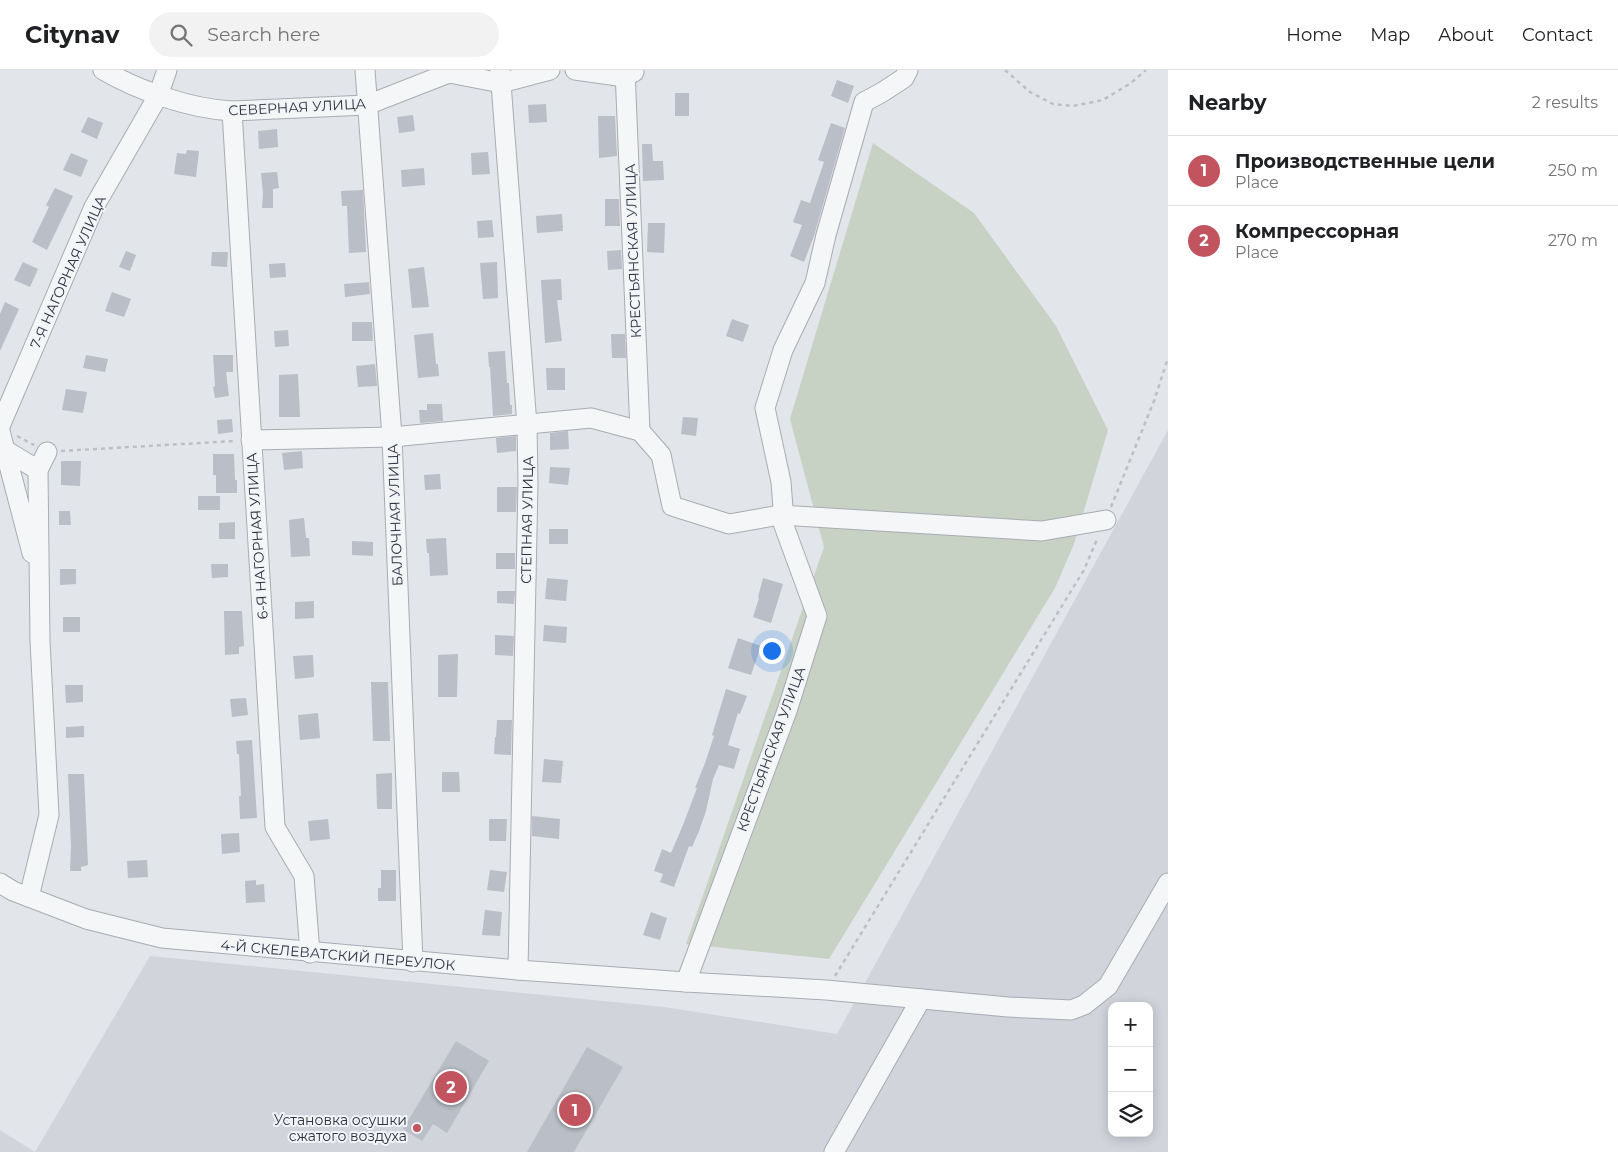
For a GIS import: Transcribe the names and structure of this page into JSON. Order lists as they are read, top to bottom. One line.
{"streets":{"street":["СЕВЕРНАЯ УЛИЦА","КРЕСТЬЯНСКАЯ УЛИЦА","7-Я НАГОРНАЯ УЛИЦА","БАЛОЧНАЯ УЛИЦА","СТЕПНАЯ УЛИЦА","6-Я НАГОРНАЯ УЛИЦА","4-Й СКЕЛЕВАТСКИЙ ПЕРЕУЛОК"]},"crossings":[["СЕВЕРНАЯ УЛИЦА","7-Я НАГОРНАЯ УЛИЦА"],["СЕВЕРНАЯ УЛИЦА","БАЛОЧНАЯ УЛИЦА"],["СЕВЕРНАЯ УЛИЦА","СТЕПНАЯ УЛИЦА"],["СЕВЕРНАЯ УЛИЦА","6-Я НАГОРНАЯ УЛИЦА"],["КРЕСТЬЯНСКАЯ УЛИЦА","4-Й СКЕЛЕВАТСКИЙ ПЕРЕУЛОК"],["БАЛОЧНАЯ УЛИЦА","4-Й СКЕЛЕВАТСКИЙ ПЕРЕУЛОК"],["СТЕПНАЯ УЛИЦА","4-Й СКЕЛЕВАТСКИЙ ПЕРЕУЛОК"],["6-Я НАГОРНАЯ УЛИЦА","4-Й СКЕЛЕВАТСКИЙ ПЕРЕУЛОК"]],"places":["Установка осушки сжатого воздуха"],"page":{"header":"Citynav","search":"Search here","nav":["Home","Map","About","Contact"],"heading":["Nearby","2 results"],"list":[{"mark":"1","name":"Производственные цели","note":"Place","value":"250 m"},{"mark":"2","name":"Компрессорная","note":"Place","value":"270 m"}],"map_buttons":["+","−"],"pins":["2","1"]}}
